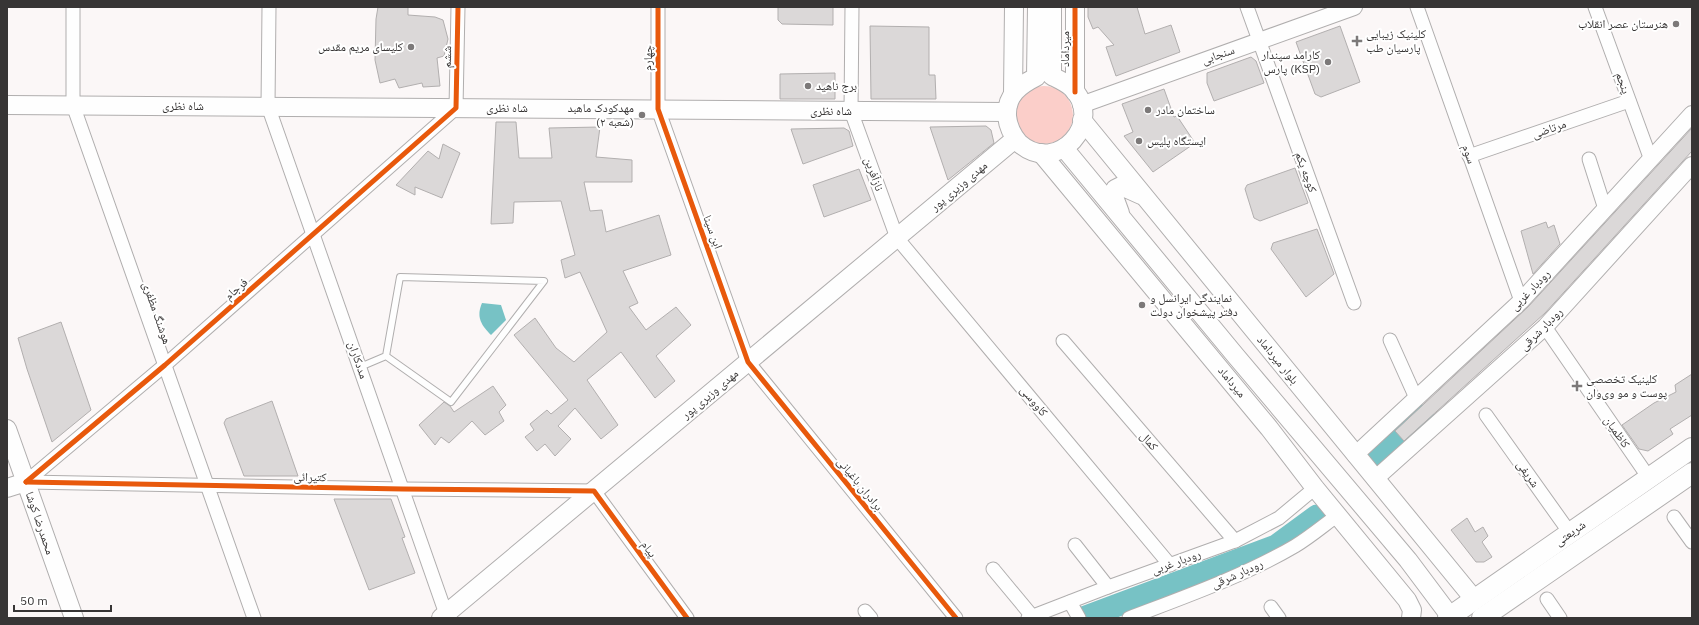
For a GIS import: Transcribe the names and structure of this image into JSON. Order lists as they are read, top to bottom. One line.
{"streets":{"main road":["میرداماد","شاه نظری","مهدی وزیری پور","بلوار میرداماد","محمدرضا کوشا","شریعتی"],"street":["سنجابی","ششم","چهارم","پنجم","مرتاضی","سوم","کوچه یکم","نازآفرین","ابن سینا","فرجام","رودبار غربی","هوشنگ مظفری","رودبار شرقی","مددکاران","کاووسی","کاظمیان","کمال","شریفی","کتیرائی","برادران باغیانی","پیام"]},"crossings":[["میرداماد","سنجابی"],["میرداماد","شاه نظری"],["میرداماد","مهدی وزیری پور"],["میرداماد","رودبار غربی"],["میرداماد","رودبار شرقی"],["میرداماد","بلوار میرداماد"],["سنجابی","شاه نظری"],["سنجابی","کوچه یکم"],["سنجابی","مهدی وزیری پور"],["سنجابی","بلوار میرداماد"],["ششم","شاه نظری"],["ششم","فرجام"],["چهارم","شاه نظری"],["چهارم","ابن سینا"],["پنجم","مرتاضی"],["پنجم","رودبار غربی"],["شاه نظری","نازآفرین"],["شاه نظری","مهدی وزیری پور"],["شاه نظری","ابن سینا"],["شاه نظری","فرجام"],["شاه نظری","هوشنگ مظفری"],["شاه نظری","مددکاران"],["شاه نظری","بلوار میرداماد"],["مرتاضی","سوم"],["سوم","رودبار غربی"],["نازآفرین","مهدی وزیری پور"],["نازآفرین","کاووسی"],["مهدی وزیری پور","ابن سینا"],["مهدی وزیری پور","مددکاران"],["مهدی وزیری پور","بلوار میرداماد"],["مهدی وزیری پور","کاووسی"],["مهدی وزیری پور","کتیرائی"],["مهدی وزیری پور","برادران باغیانی"],["مهدی وزیری پور","پیام"],["ابن سینا","برادران باغیانی"],["فرجام","هوشنگ مظفری"],["فرجام","مددکاران"],["فرجام","کتیرائی"],["فرجام","محمدرضا کوشا"],["رودبار غربی","بلوار میرداماد"],["رودبار غربی","کاووسی"],["رودبار غربی","کمال"],["هوشنگ مظفری","کتیرائی"],["رودبار شرقی","بلوار میرداماد"],["رودبار شرقی","کاظمیان"],["مددکاران","کتیرائی"],["بلوار میرداماد","شریعتی"],["کاظمیان","شریعتی"],["شریفی","شریعتی"],["کتیرائی","محمدرضا کوشا"],["کتیرائی","پیام"]],"places":{"other":["هنرستان عصر انقلاب","کلیسای مریم مقدس","کارامد سپندار پارس (KSP)","برج ناهید","ساختمان مادر","مهدکودک ماهبد (شعبه ۲)","ایستگاه پلیس","نمایندگی ایرانسل و دفتر پیشخوان دولت"],"health":["کلینیک زیبایی پارسیان طب","کلینیک تخصصی پوست و مو وی‌وان"]},"scale_bar":"50 m"}
